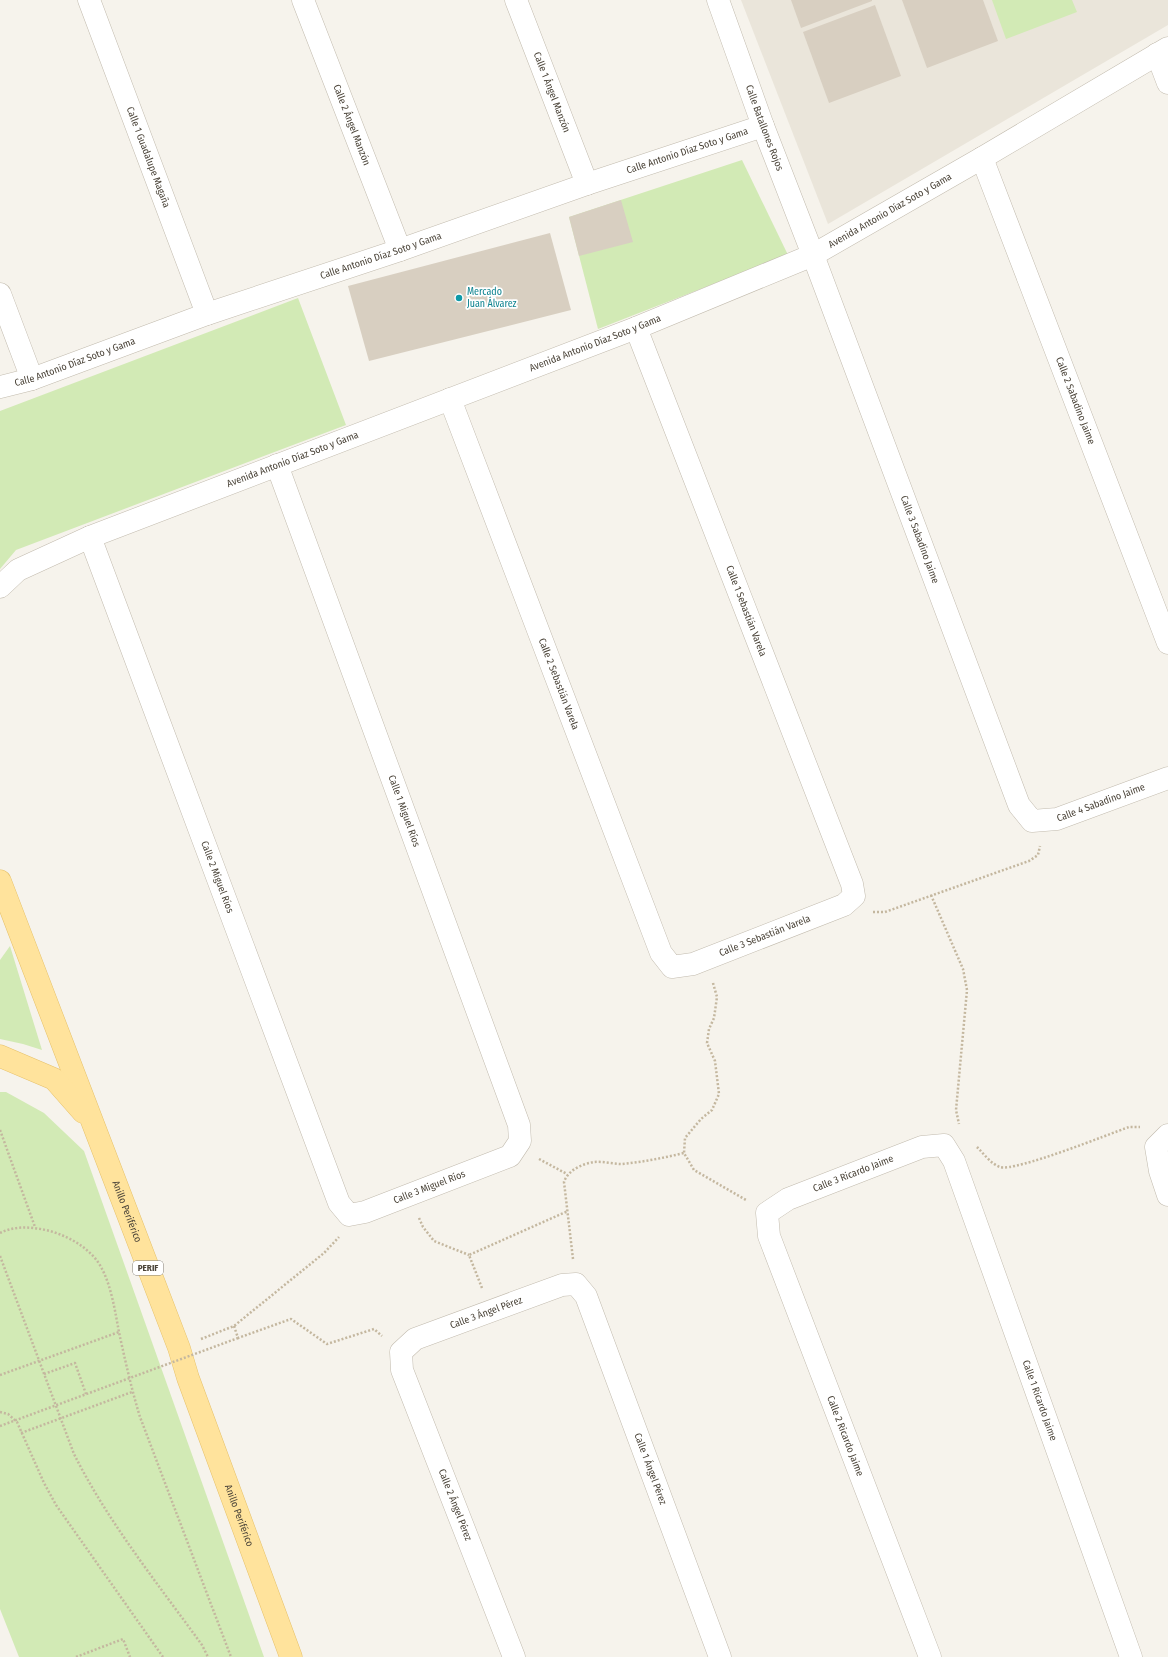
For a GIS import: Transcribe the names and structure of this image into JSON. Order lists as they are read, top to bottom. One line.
{"streets":{"main road":["Anillo Periférico","PERIF"],"street":["Calle 1 Ángel Manzón","Calle 2 Ángel Manzón","Calle Batallones Rojos","Calle Antonio Díaz Soto y Gama","Calle 1 Guadalupe Magaña","Avenida Antonio Díaz Soto y Gama","Calle 2 Sabadino Jaime","Calle 3 Sabadino Jaime","Calle 1 Sebastián Varela","Calle 2 Sebastián Varela","Calle 4 Sabadino Jaime","Calle 1 Miguel Ríos","Calle 2 Miguel Ríos","Calle 3 Sebastián Varela","Calle 3 Ricardo Jaime","Calle 3 Miguel Ríos","Calle 3 Ángel Pérez","Calle 1 Ricardo Jaime","Calle 2 Ricardo Jaime","Calle 1 Ángel Pérez","Calle 2 Ángel Pérez"]},"crossings":[["Calle 1 Ángel Manzón","Calle Antonio Díaz Soto y Gama"],["Calle 2 Ángel Manzón","Calle Antonio Díaz Soto y Gama"],["Calle Batallones Rojos","Calle Antonio Díaz Soto y Gama"],["Calle Batallones Rojos","Avenida Antonio Díaz Soto y Gama"],["Calle Batallones Rojos","Calle 3 Sabadino Jaime"],["Calle Antonio Díaz Soto y Gama","Calle 1 Guadalupe Magaña"],["Avenida Antonio Díaz Soto y Gama","Calle 2 Sabadino Jaime"],["Avenida Antonio Díaz Soto y Gama","Calle 3 Sabadino Jaime"],["Avenida Antonio Díaz Soto y Gama","Calle 1 Sebastián Varela"],["Avenida Antonio Díaz Soto y Gama","Calle 2 Sebastián Varela"],["Avenida Antonio Díaz Soto y Gama","Calle 1 Miguel Ríos"],["Avenida Antonio Díaz Soto y Gama","Calle 2 Miguel Ríos"],["Calle 3 Sabadino Jaime","Calle 4 Sabadino Jaime"],["Calle 1 Sebastián Varela","Calle 3 Sebastián Varela"],["Calle 2 Sebastián Varela","Calle 3 Sebastián Varela"],["Calle 1 Miguel Ríos","Calle 3 Miguel Ríos"],["Calle 2 Miguel Ríos","Calle 3 Miguel Ríos"],["Calle 3 Ricardo Jaime","Calle 1 Ricardo Jaime"],["Calle 3 Ricardo Jaime","Calle 2 Ricardo Jaime"],["Calle 3 Ángel Pérez","Calle 1 Ángel Pérez"],["Calle 3 Ángel Pérez","Calle 2 Ángel Pérez"]],"places":["Mercado Juan Álvarez"]}
